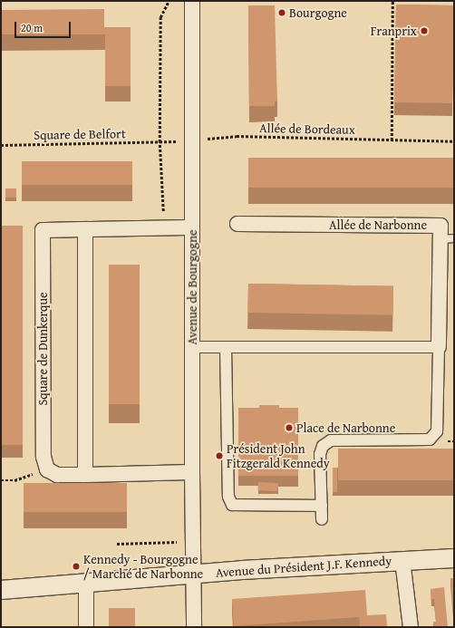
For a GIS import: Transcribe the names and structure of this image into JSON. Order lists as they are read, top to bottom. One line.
{"streets":{"street":["Allée de Narbonne","Avenue de Bourgogne","Square de Dunkerque","Avenue du Président J.F. Kennedy"],"path":["Allée de Bordeaux","Square de Belfort"]},"crossings":[["Allée de Bordeaux","Square de Belfort"],["Allée de Bordeaux","Avenue de Bourgogne"],["Avenue de Bourgogne","Square de Dunkerque"],["Avenue de Bourgogne","Avenue du Président J.F. Kennedy"]],"places":["Bourgogne","Franprix","Place de Narbonne","Président John Fitzgerald Kennedy","Kennedy - Bourgogne / Marché de Narbonne"],"scale_bar":"20 m"}
